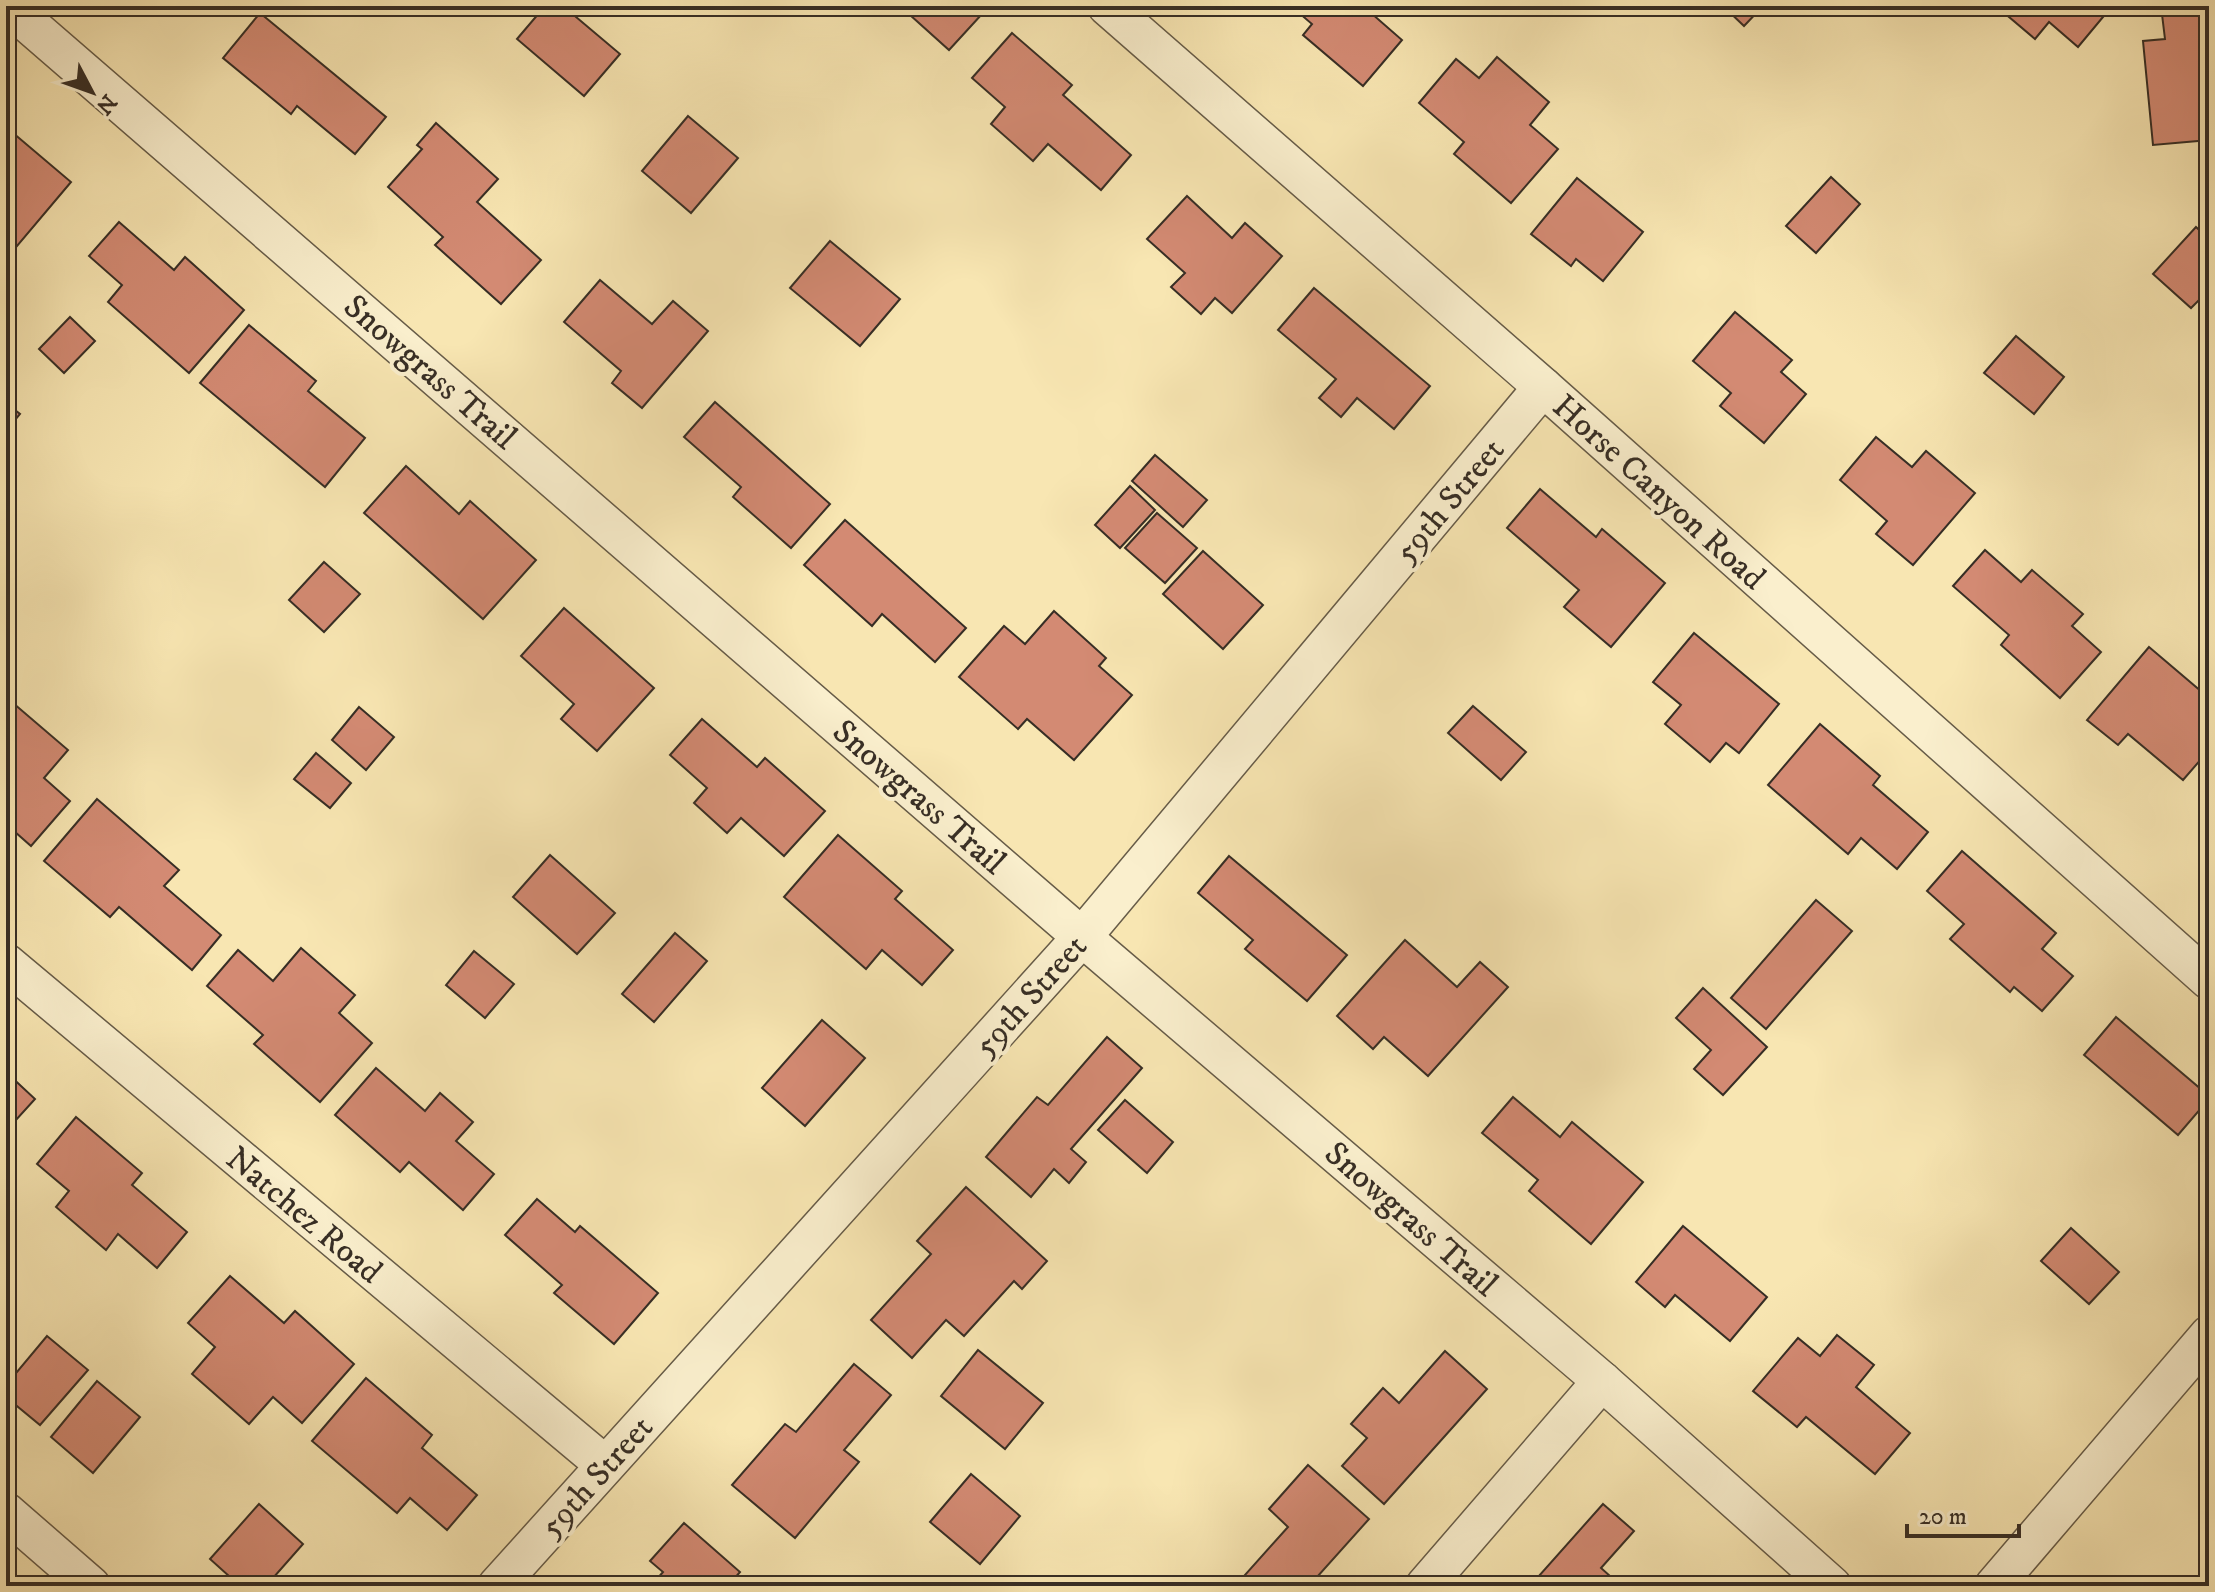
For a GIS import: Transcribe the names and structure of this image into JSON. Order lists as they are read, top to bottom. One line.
{"streets":{"street":["Snowgrass Trail","Horse Canyon Road","59th Street","Natchez Road"]},"crossings":[["Snowgrass Trail","59th Street"],["Horse Canyon Road","59th Street"],["59th Street","Natchez Road"]],"scale_bar":"20 m","north":"bottom right"}
